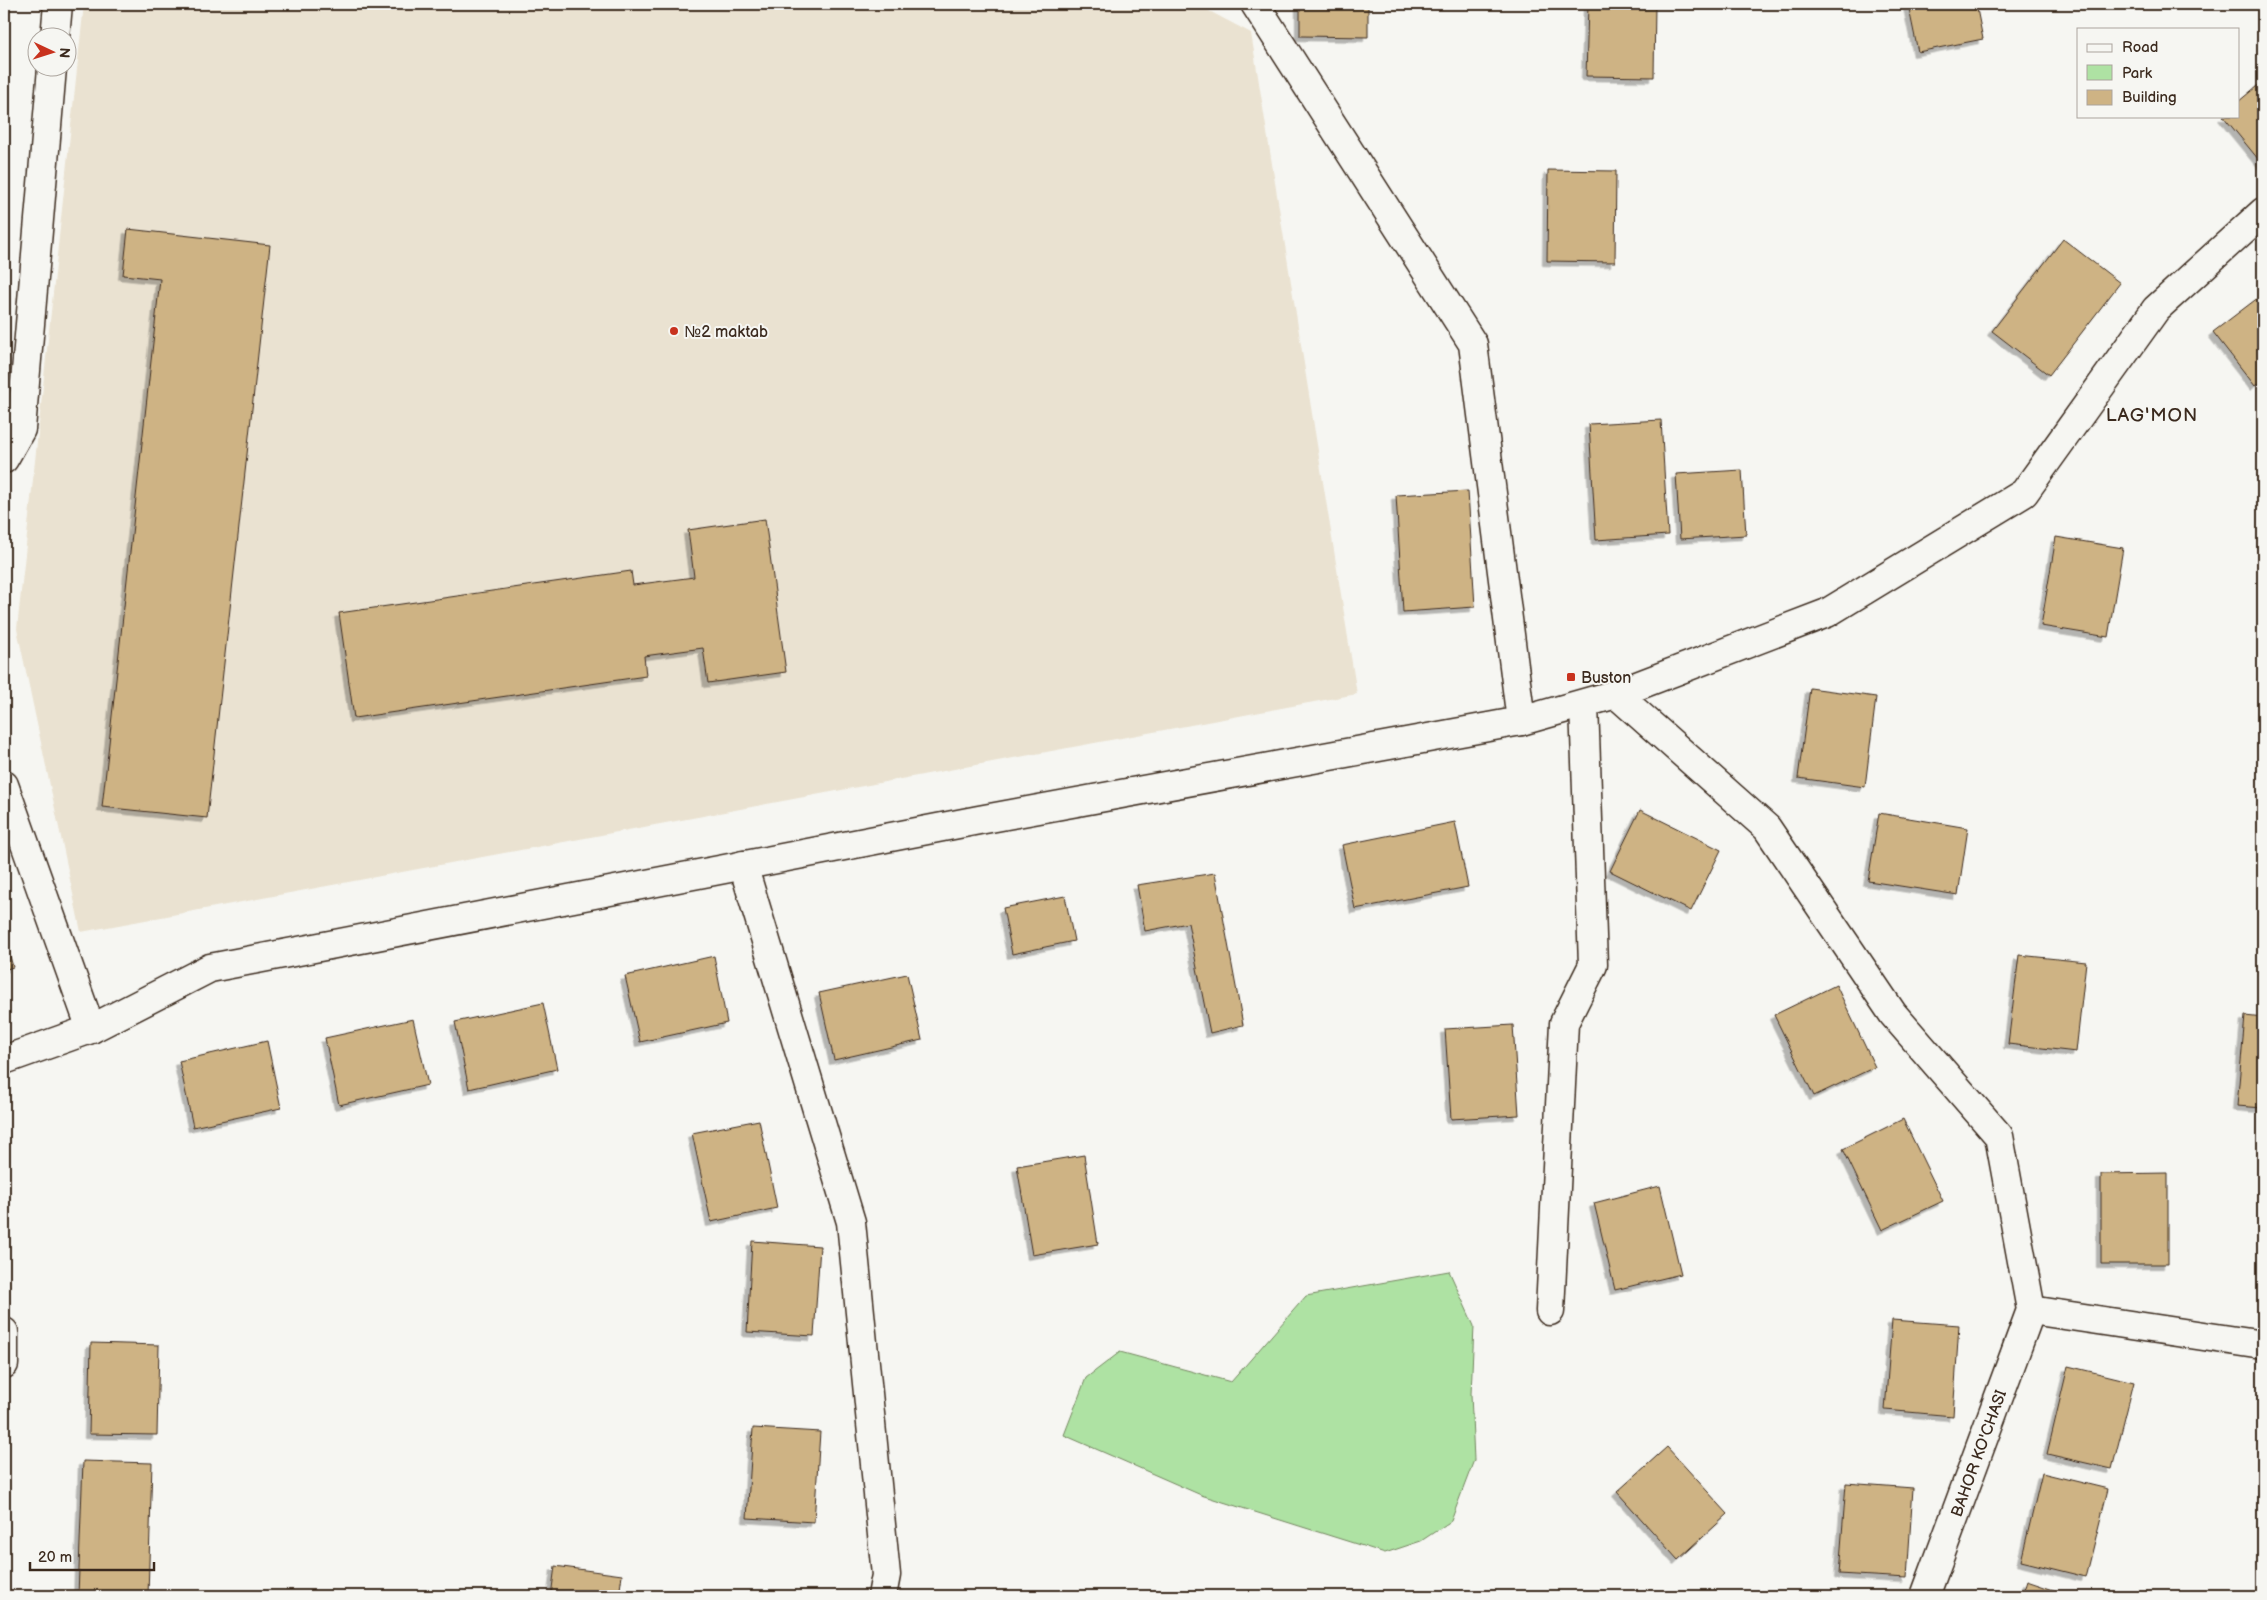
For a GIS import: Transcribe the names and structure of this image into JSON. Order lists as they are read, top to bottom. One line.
{"streets":{"street":["BAHOR KO'CHASI"]},"districts":["LAG'MON"],"places":{"other":["№2 maktab"],"transit":["Buston"]},"legend":["Road","Park","Building"],"scale_bar":"20 m","north":"right"}
